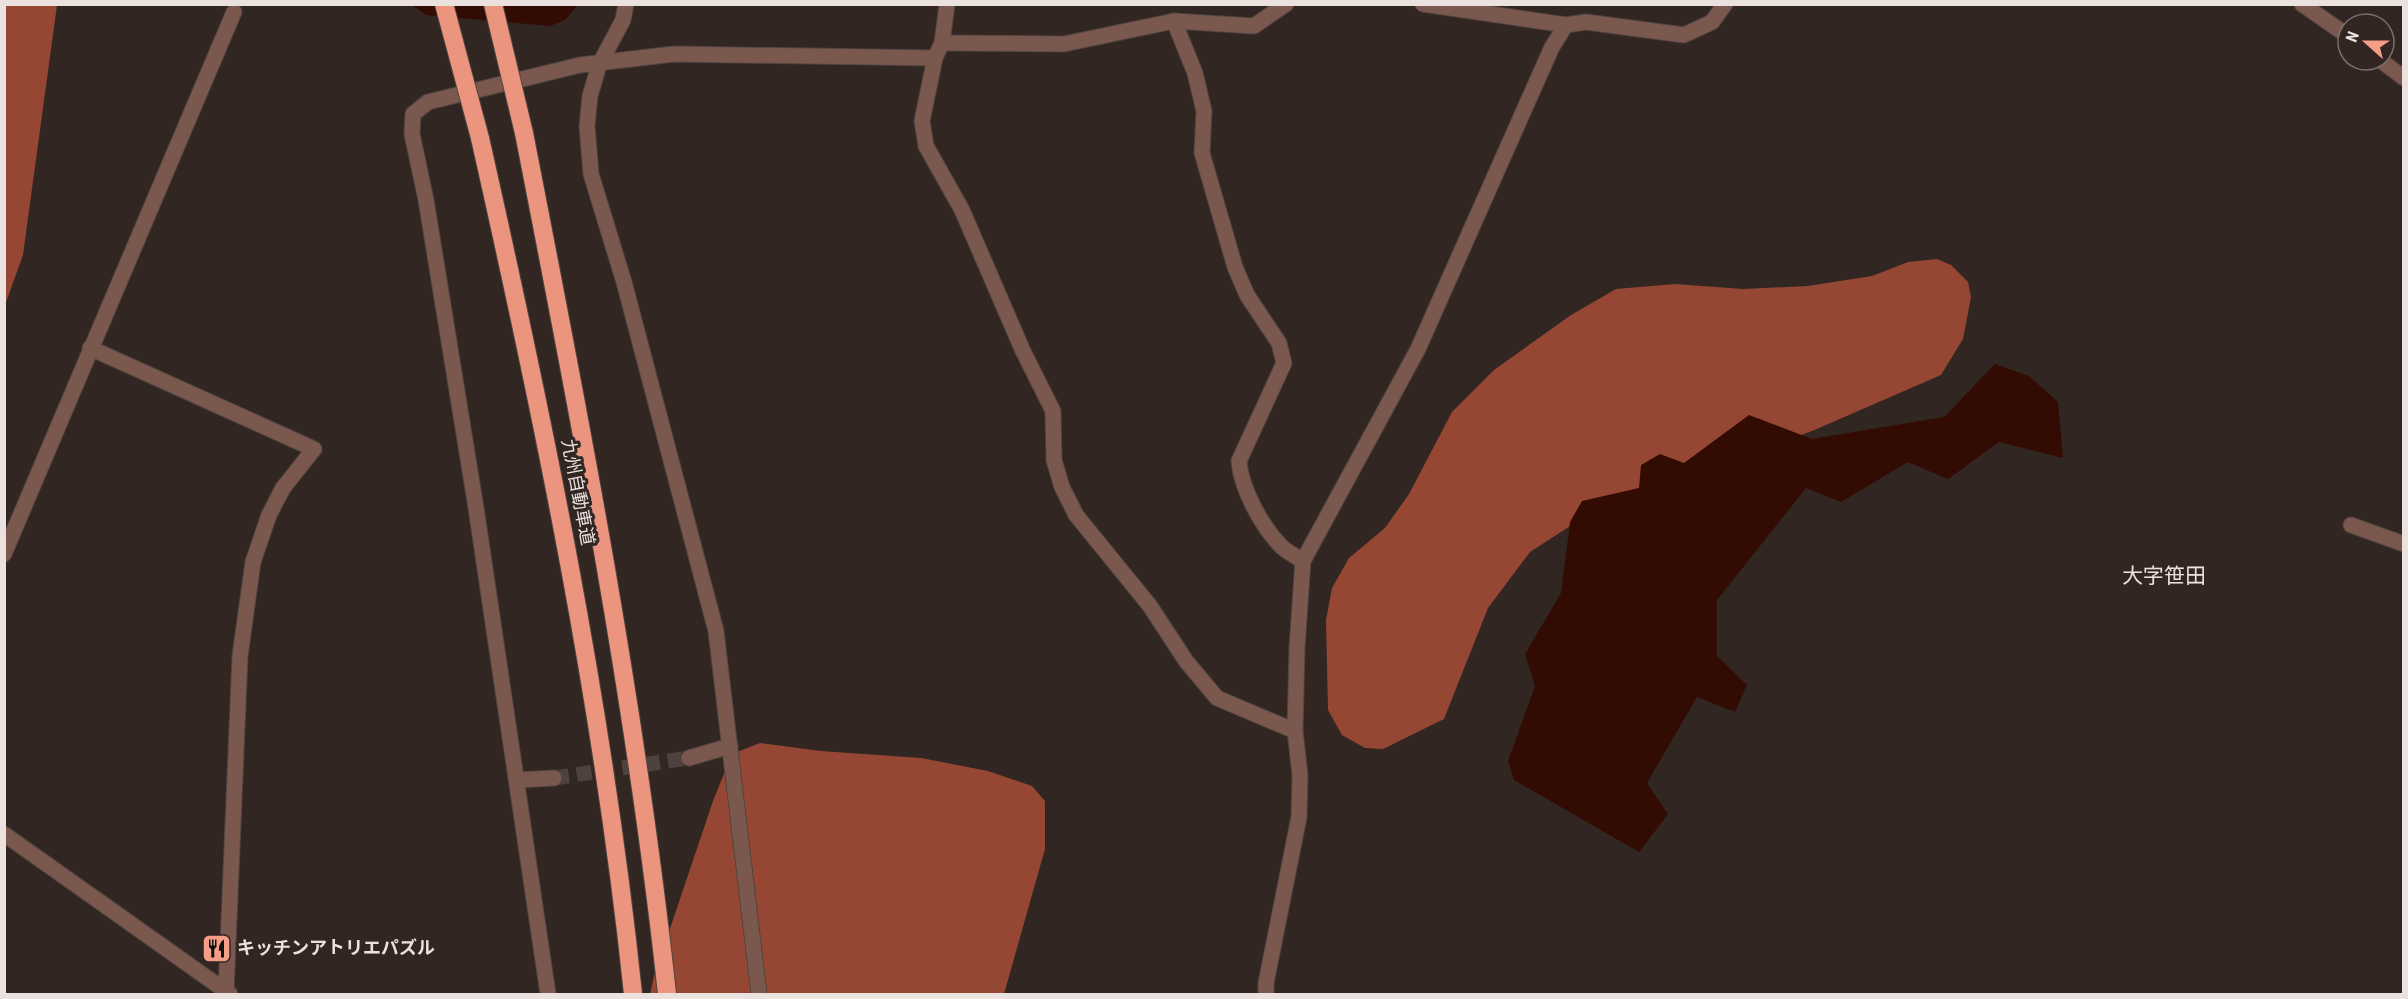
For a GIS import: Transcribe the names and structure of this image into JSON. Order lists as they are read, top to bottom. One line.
{"streets":{"highway":["九州自動車道"]},"districts":["大字笹田"],"places":{"restaurant":["キッチンアトリエパズル"]},"north":"left"}
